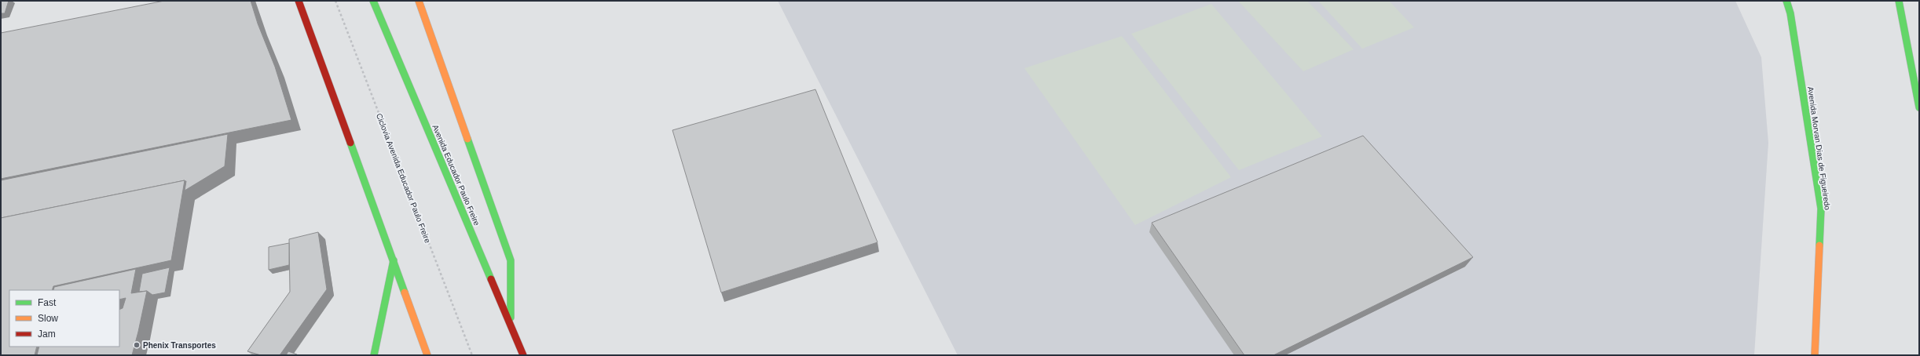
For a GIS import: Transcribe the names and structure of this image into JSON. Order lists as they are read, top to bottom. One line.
{"streets":{"highway":["Avenida Morvan Dias de Figueiredo","Avenida Educador Paulo Freire"],"path":["Ciclovia Avenida Educador Paulo Freire"]},"places":["Phenix Transportes"],"legend":["Fast","Slow","Jam"]}
